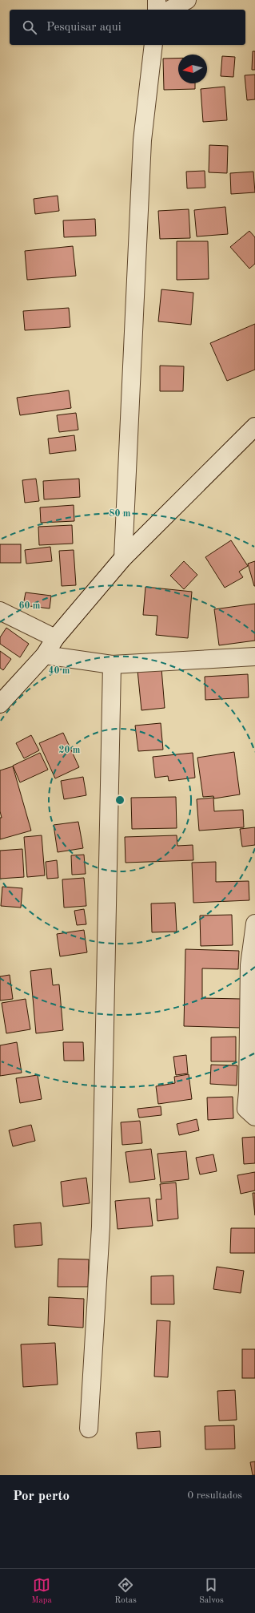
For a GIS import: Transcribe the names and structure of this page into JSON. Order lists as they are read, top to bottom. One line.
{"north":"left","page":{"search":"Pesquisar aqui","heading":["Por perto","0 resultados"],"nav":["Mapa","Rotas","Salvos"]},"rings":["80 m","60 m","40 m","20 m"]}
